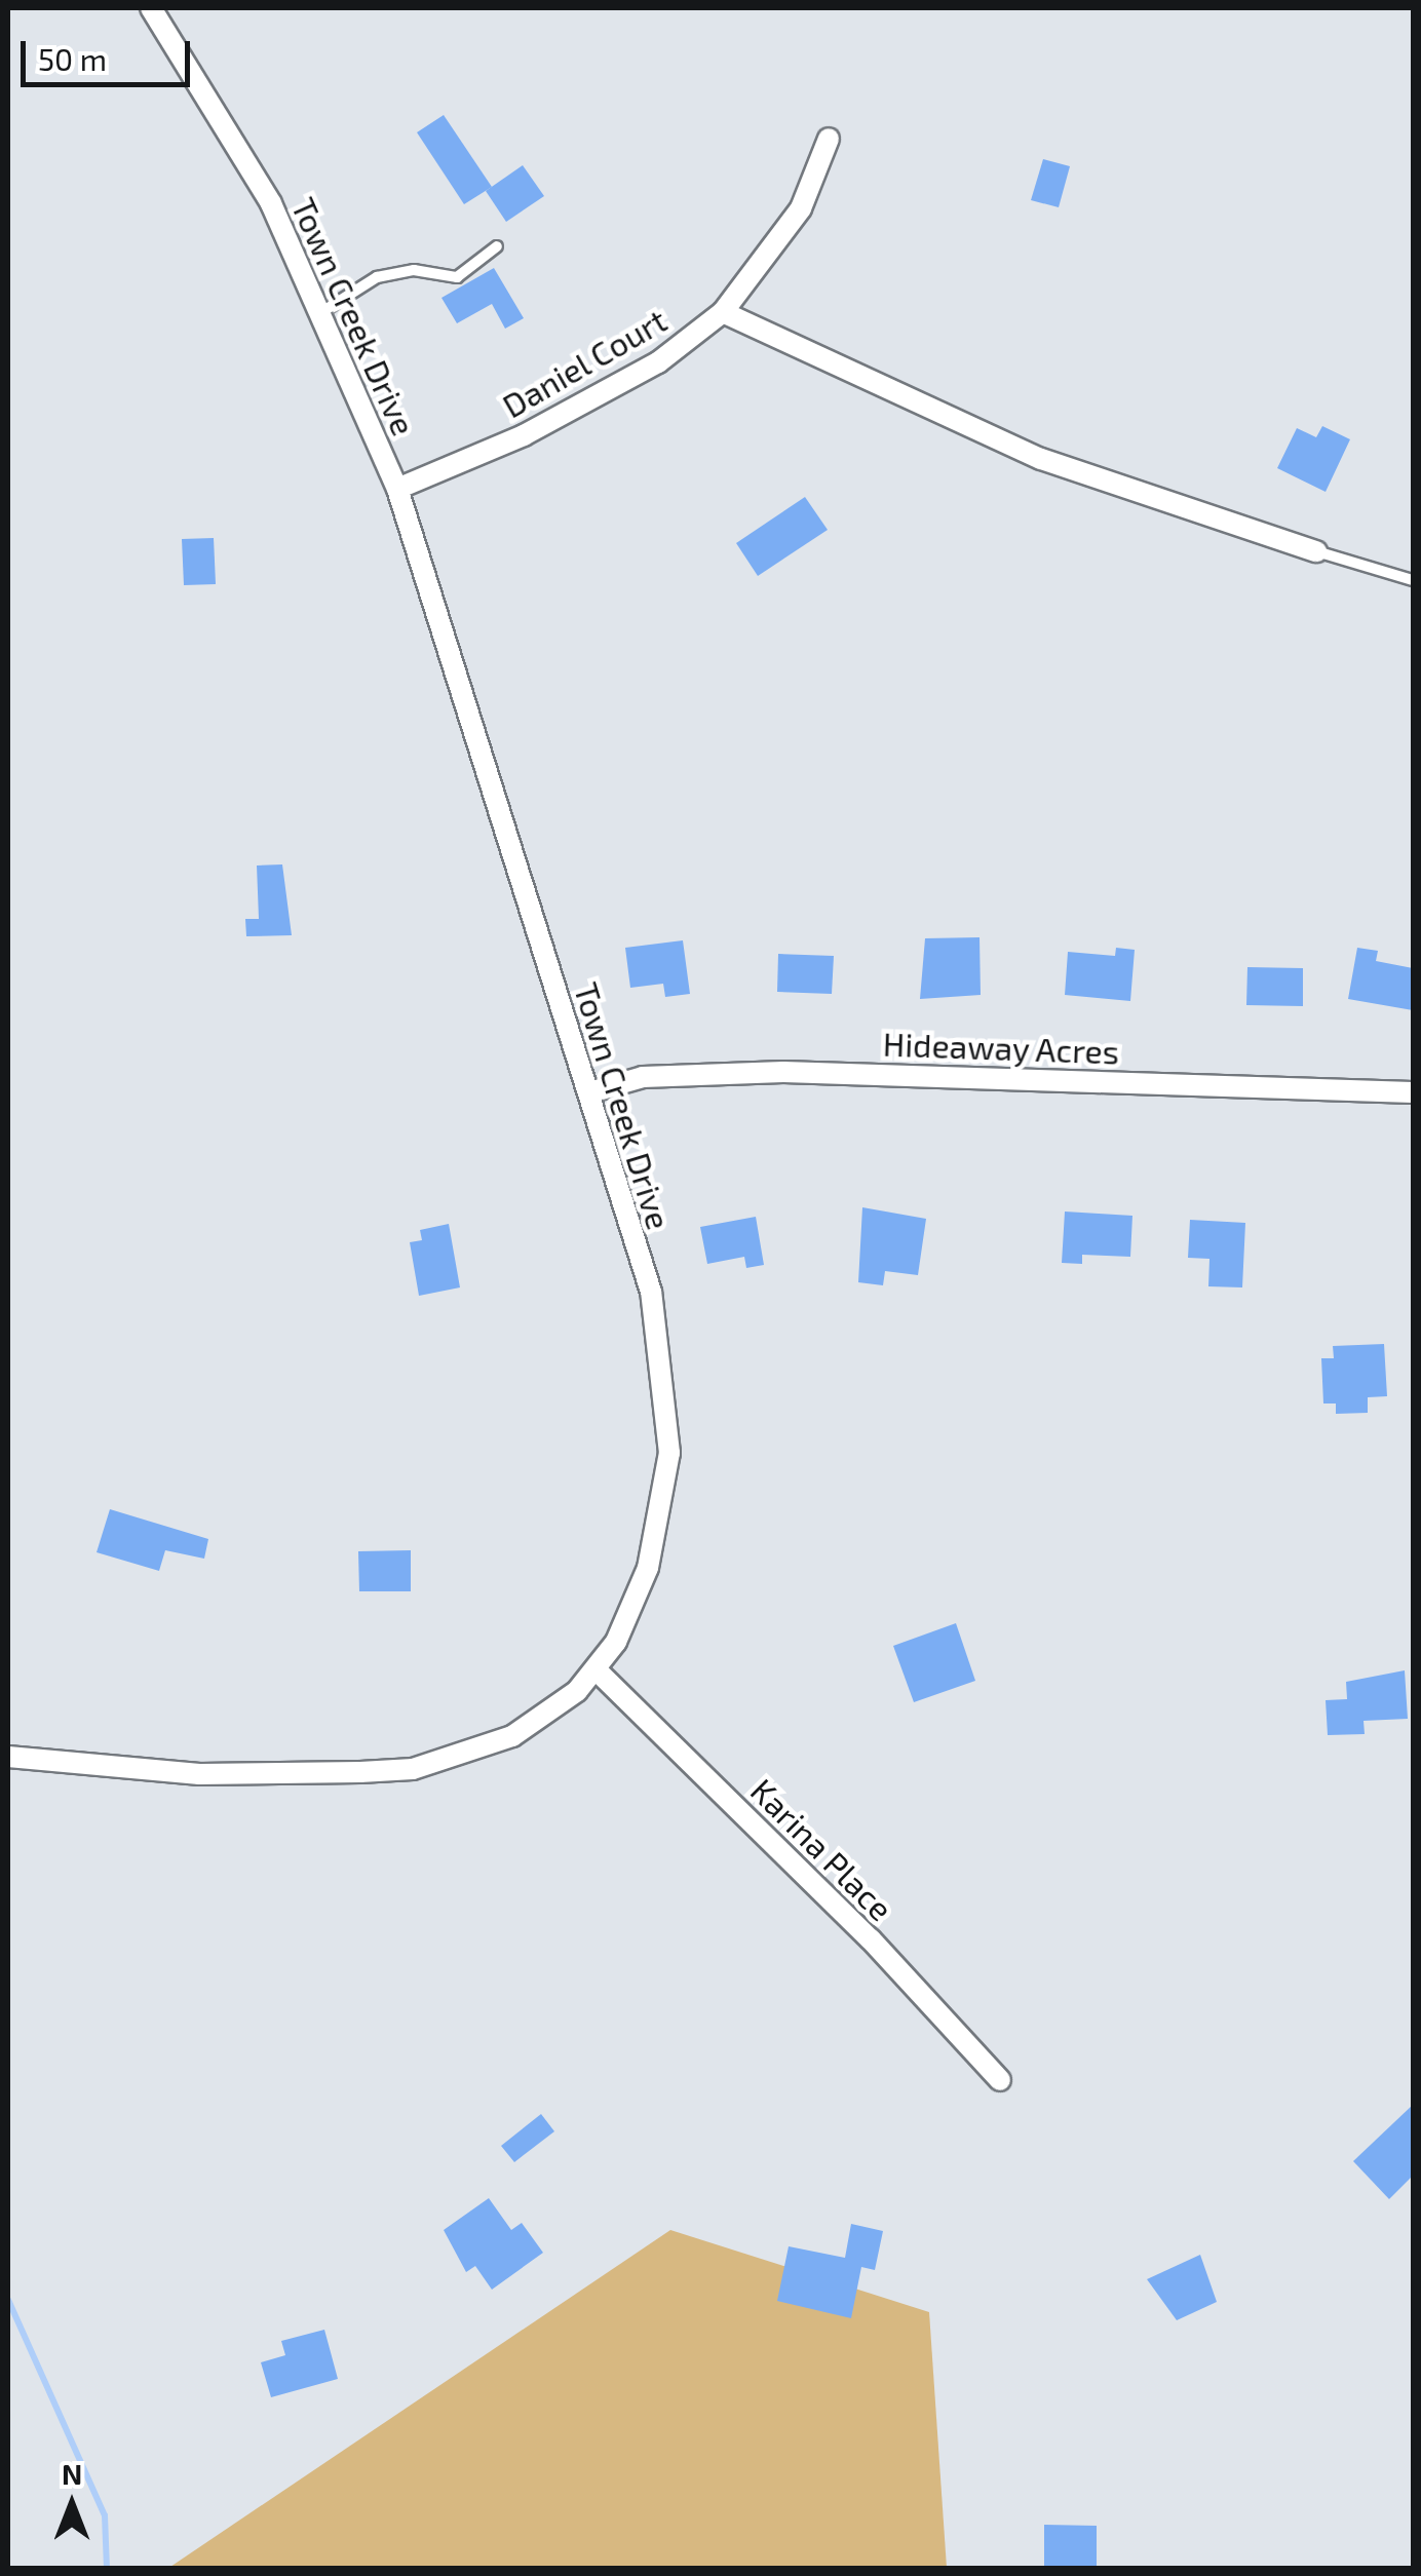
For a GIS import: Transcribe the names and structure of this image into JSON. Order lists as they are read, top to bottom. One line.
{"streets":{"street":["Town Creek Drive","Daniel Court","Hideaway Acres","Karina Place"]},"crossings":[["Town Creek Drive","Daniel Court"],["Town Creek Drive","Hideaway Acres"],["Town Creek Drive","Karina Place"]],"scale_bar":"50 m","north":"top"}
